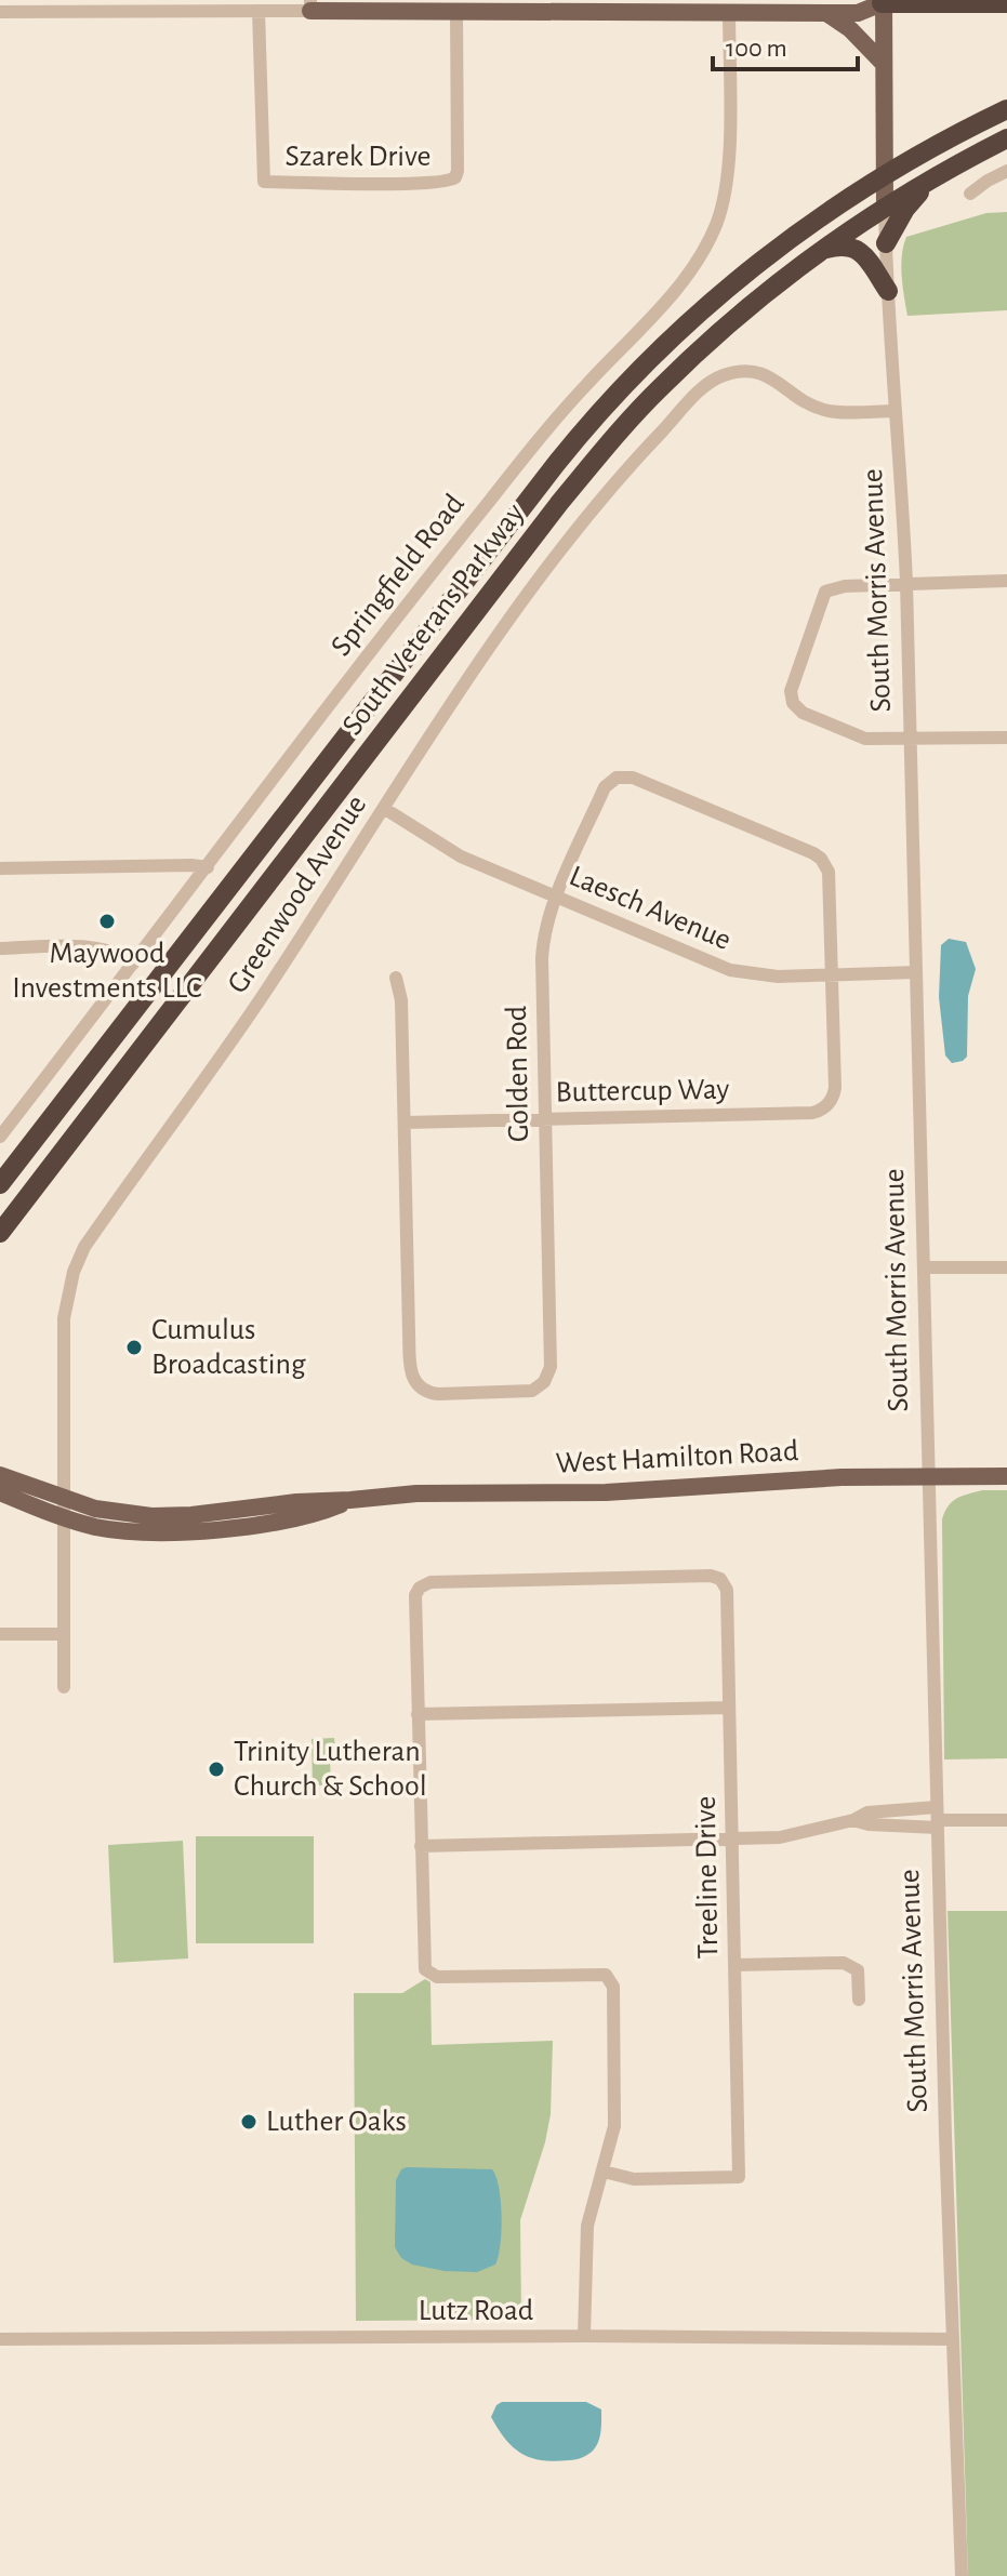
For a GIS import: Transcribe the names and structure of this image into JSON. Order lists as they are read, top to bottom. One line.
{"streets":{"highway":["South Veterans Parkway"],"main road":["South Morris Avenue","West Hamilton Road"],"street":["Szarek Drive","Springfield Road","Greenwood Avenue","Laesch Avenue","Golden Rod","Buttercup Way","Treeline Drive","Lutz Road"]},"crossings":[["South Morris Avenue","South Veterans Parkway"],["South Morris Avenue","Greenwood Avenue"],["South Morris Avenue","Laesch Avenue"],["South Morris Avenue","West Hamilton Road"],["South Morris Avenue","Lutz Road"],["Greenwood Avenue","Laesch Avenue"],["Greenwood Avenue","West Hamilton Road"],["Laesch Avenue","Golden Rod"],["Laesch Avenue","Buttercup Way"],["Golden Rod","Buttercup Way"]],"places":["Maywood Investments LLC","Cumulus Broadcasting","Trinity Lutheran Church & School","Luther Oaks"],"scale_bar":"100 m"}
